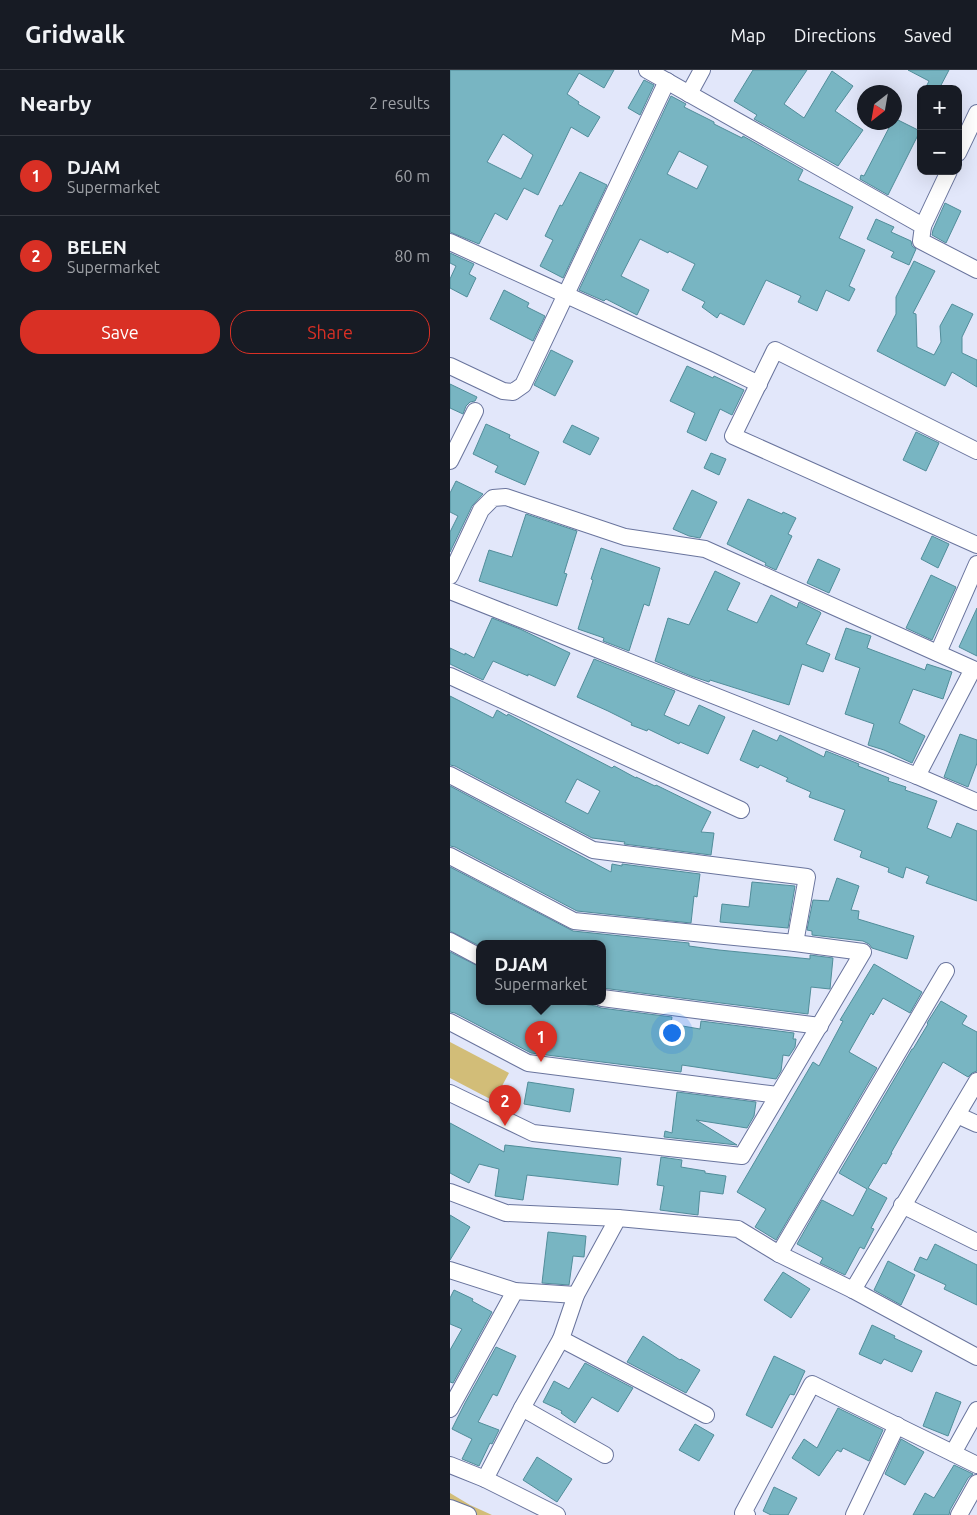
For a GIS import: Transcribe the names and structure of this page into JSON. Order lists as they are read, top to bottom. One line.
{"north":"bottom left","page":{"header":"Gridwalk","nav":["Map","Directions","Saved"],"heading":["Nearby","2 results"],"map_buttons":["+","−"],"list":[{"mark":"1","name":"DJAM","note":"Supermarket","value":"60 m"},{"mark":"2","name":"BELEN","note":"Supermarket","value":"80 m"}],"buttons":["Save","Share"],"popup":["DJAM","Supermarket"],"pins":["1","2"]}}
